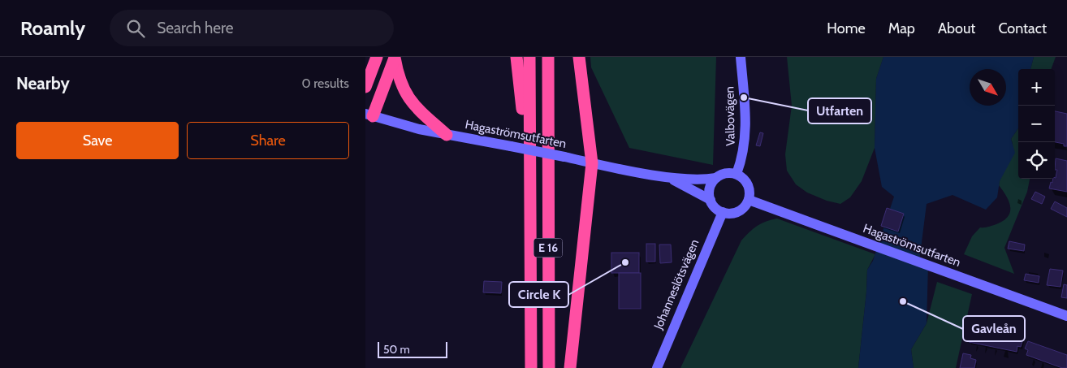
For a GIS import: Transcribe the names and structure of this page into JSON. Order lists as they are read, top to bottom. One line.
{"streets":{"highway":["E 16"],"main road":["Valbovägen","Hagaströmsutfarten","Johanneslötsvägen"]},"crossings":[["Valbovägen","Hagaströmsutfarten"],["Valbovägen","Johanneslötsvägen"],["Hagaströmsutfarten","Johanneslötsvägen"]],"places":["Utfarten","Circle K","Gavleån"],"scale_bar":"50 m","north":"bottom right","page":{"header":"Roamly","search":"Search here","nav":["Home","Map","About","Contact"],"heading":["Nearby","0 results"],"map_buttons":["+","−"],"buttons":["Save","Share"],"scale":"50 m"}}
